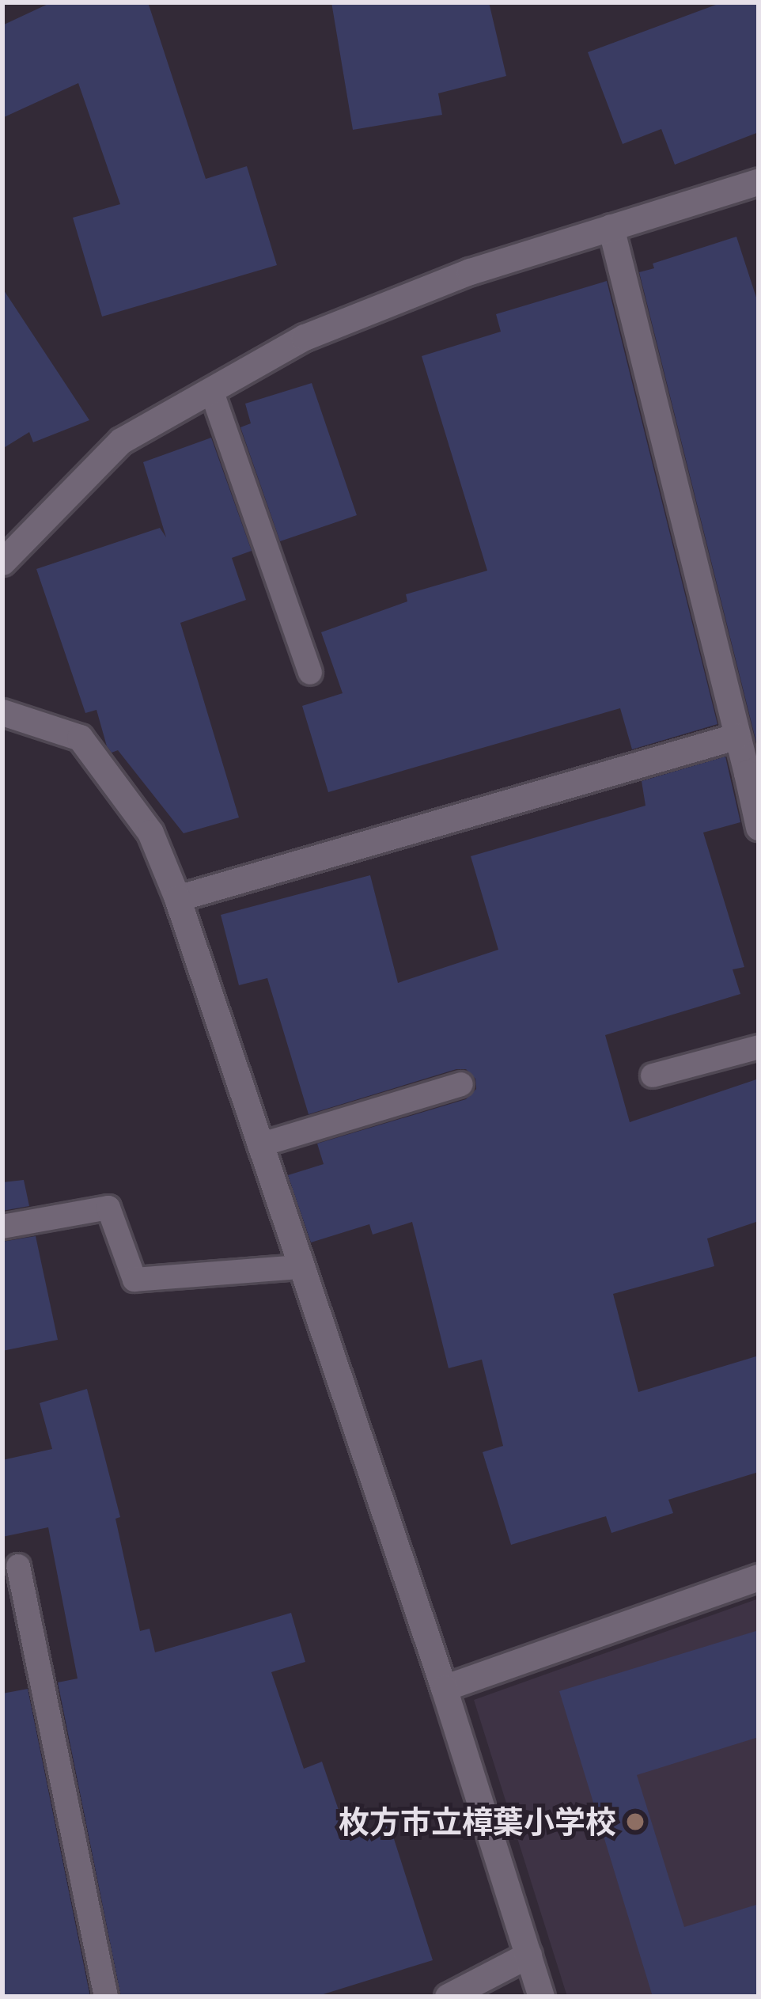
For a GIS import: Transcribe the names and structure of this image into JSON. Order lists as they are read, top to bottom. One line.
{"places":["枚方市立樟葉小学校"]}
